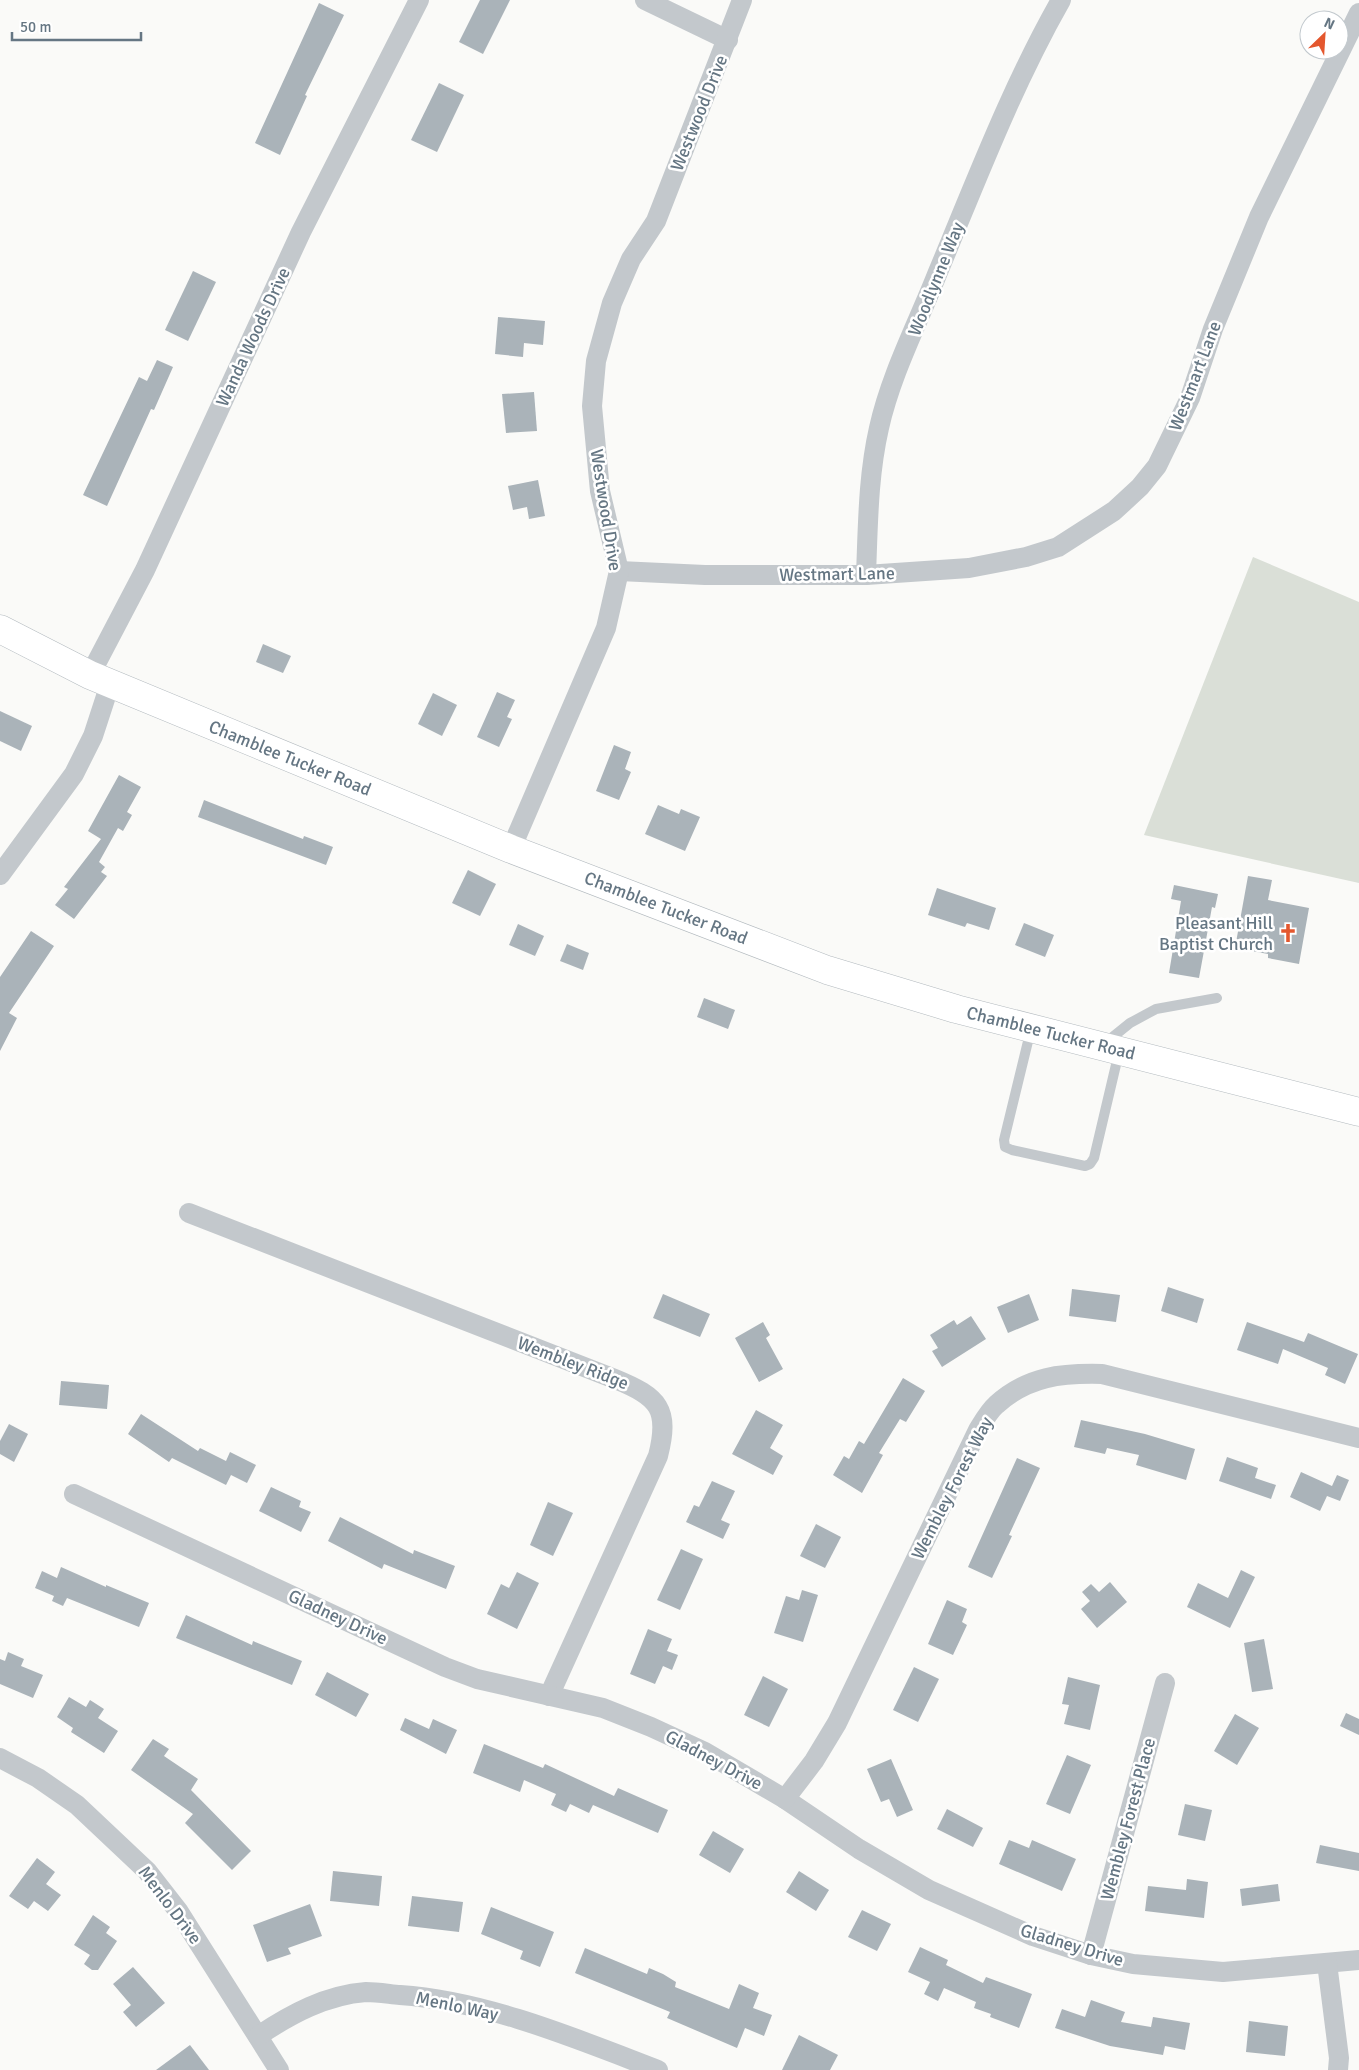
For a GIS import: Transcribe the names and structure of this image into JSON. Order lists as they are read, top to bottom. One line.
{"streets":{"main road":["Chamblee Tucker Road"],"street":["Westwood Drive","Woodlynne Way","Wanda Woods Drive","Westmart Lane","Wembley Ridge","Wembley Forest Way","Gladney Drive","Wembley Forest Place","Menlo Drive","Menlo Way"]},"crossings":[["Westwood Drive","Westmart Lane"],["Westwood Drive","Chamblee Tucker Road"],["Woodlynne Way","Westmart Lane"],["Wanda Woods Drive","Chamblee Tucker Road"],["Wembley Ridge","Gladney Drive"],["Wembley Forest Way","Gladney Drive"],["Gladney Drive","Wembley Forest Place"],["Menlo Drive","Menlo Way"]],"places":{"church":["Pleasant Hill Baptist Church"]},"scale_bar":"50 m","north":"top right"}
